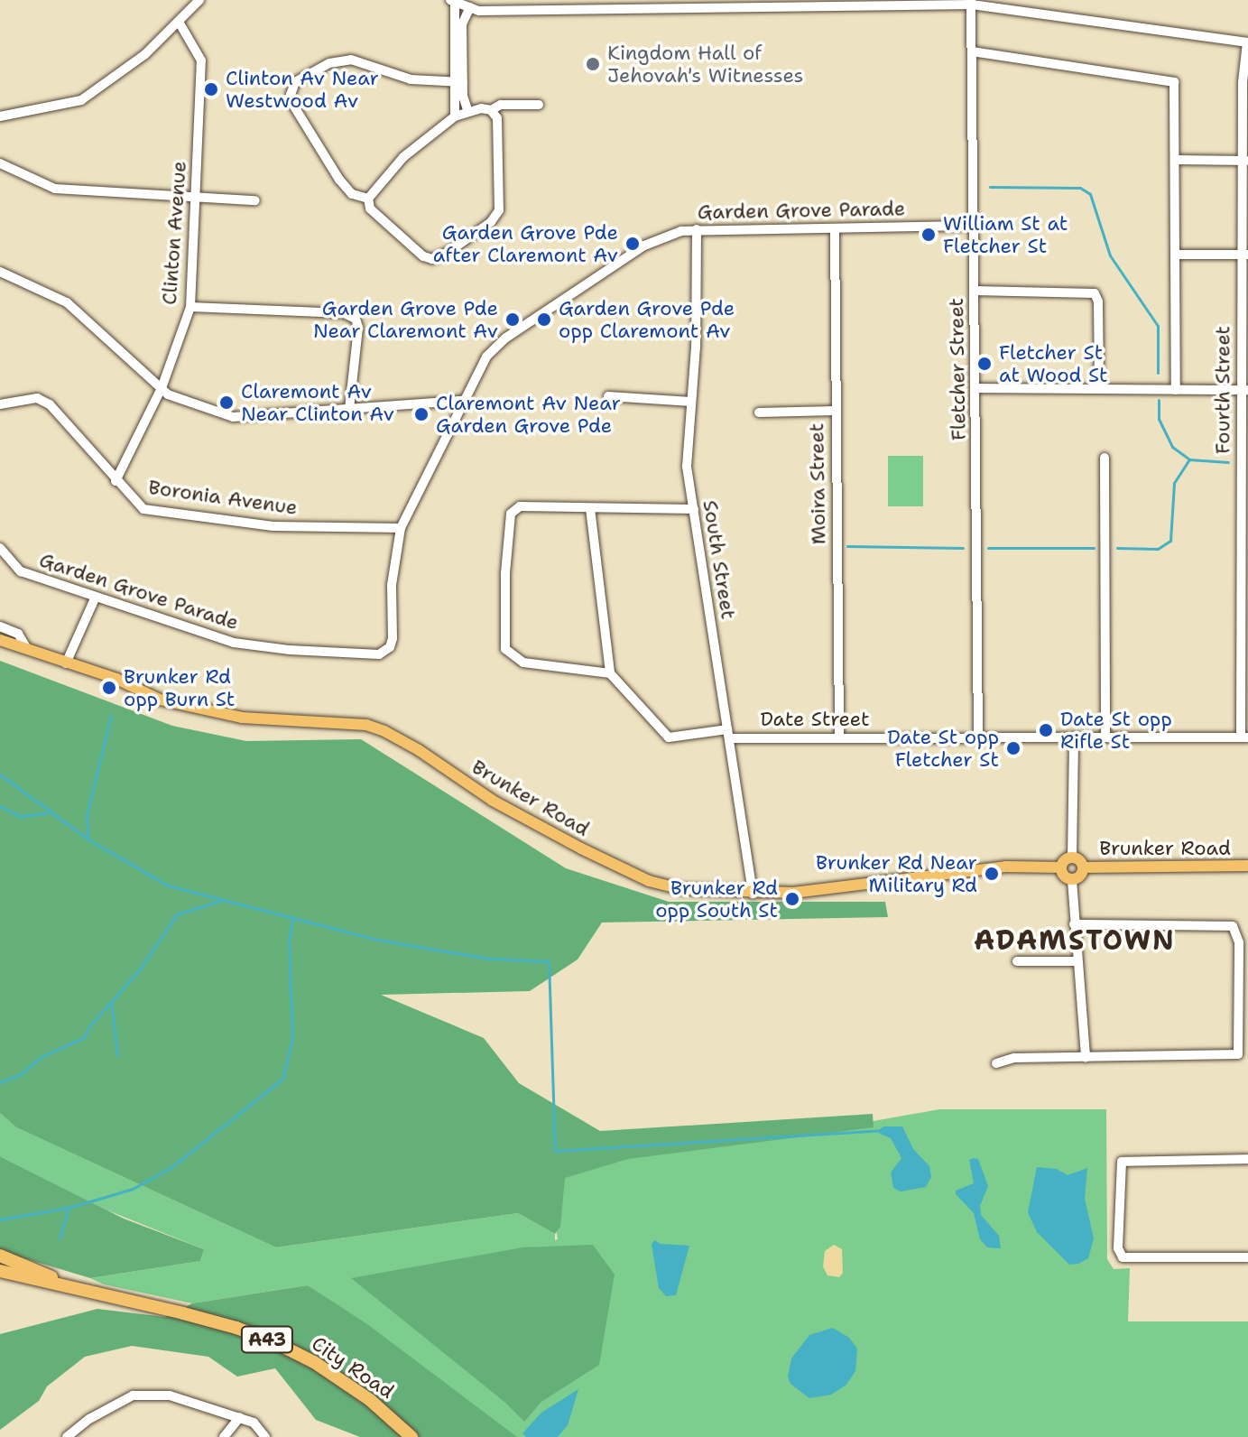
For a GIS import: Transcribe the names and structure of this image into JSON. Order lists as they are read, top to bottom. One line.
{"streets":{"highway":["A43","City Road"],"main road":["Brunker Road"],"street":["Garden Grove Parade","Clinton Avenue","Fletcher Street","Fourth Street","Moira Street","Boronia Avenue","South Street","Date Street"]},"crossings":[["Garden Grove Parade","Fletcher Street"],["Garden Grove Parade","Moira Street"],["Garden Grove Parade","Boronia Avenue"],["Garden Grove Parade","South Street"],["Clinton Avenue","Boronia Avenue"],["Fletcher Street","Date Street"],["Fourth Street","Date Street"],["Moira Street","Date Street"],["South Street","Date Street"],["South Street","Brunker Road"]],"districts":["ADAMSTOWN"],"places":["Kingdom Hall of Jehovah's Witnesses","Clinton Av Near Westwood Av","William St at Fletcher St","Garden Grove Pde after Claremont Av","Garden Grove Pde Near Claremont Av","Garden Grove Pde opp Claremont Av","Fletcher St at Wood St","Claremont Av Near Clinton Av","Claremont Av Near Garden Grove Pde","Brunker Rd opp Burn St","Date St opp Rifle St","Date St opp Fletcher St","Brunker Rd Near Military Rd","Brunker Rd opp South St"]}
